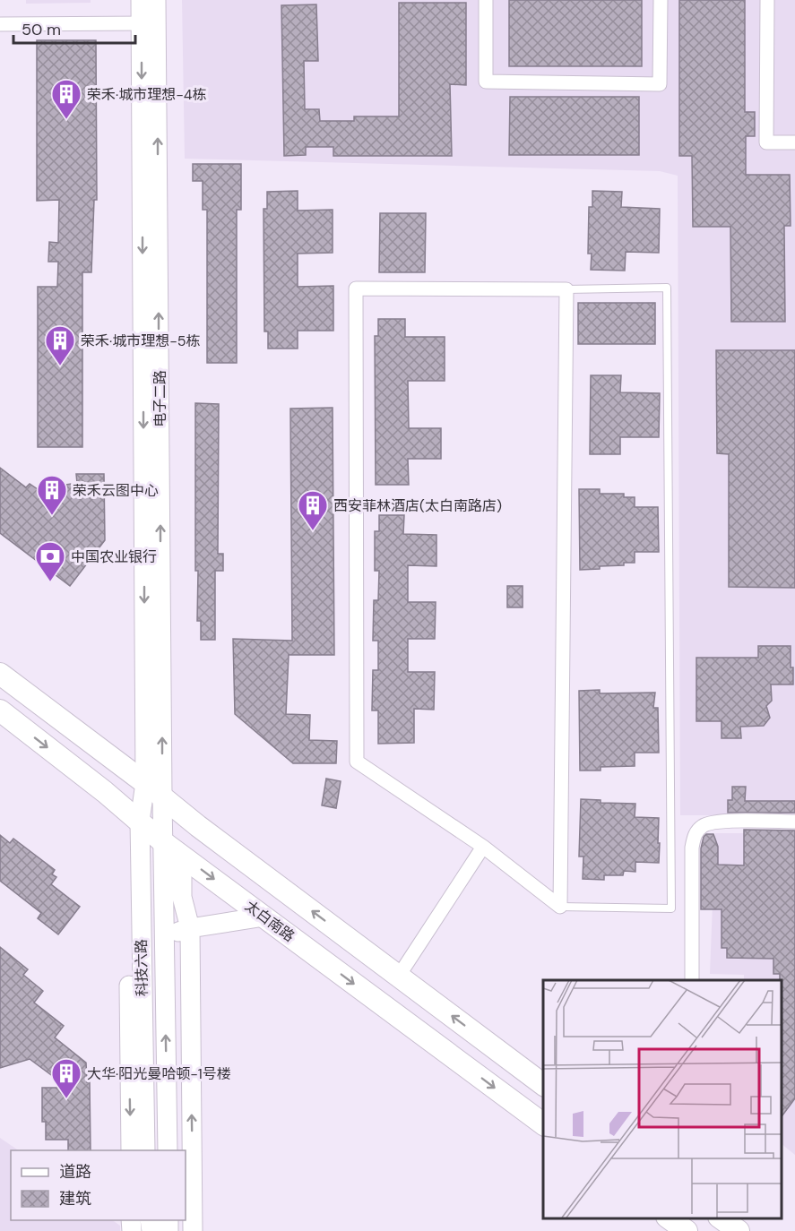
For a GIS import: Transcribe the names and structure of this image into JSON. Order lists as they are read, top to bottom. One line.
{"streets":{"main road":["电子二路","太白南路","科技六路"]},"crossings":[["电子二路","科技六路"],["太白南路","科技六路"]],"places":{"building":["荣禾·城市理想-4栋","荣禾·城市理想-5栋","荣禾云图中心","西安菲林酒店(太白南路店)","大华·阳光曼哈顿-1号楼"],"bank":["中国农业银行"]},"legend":["道路","建筑"],"scale_bar":"50 m"}
